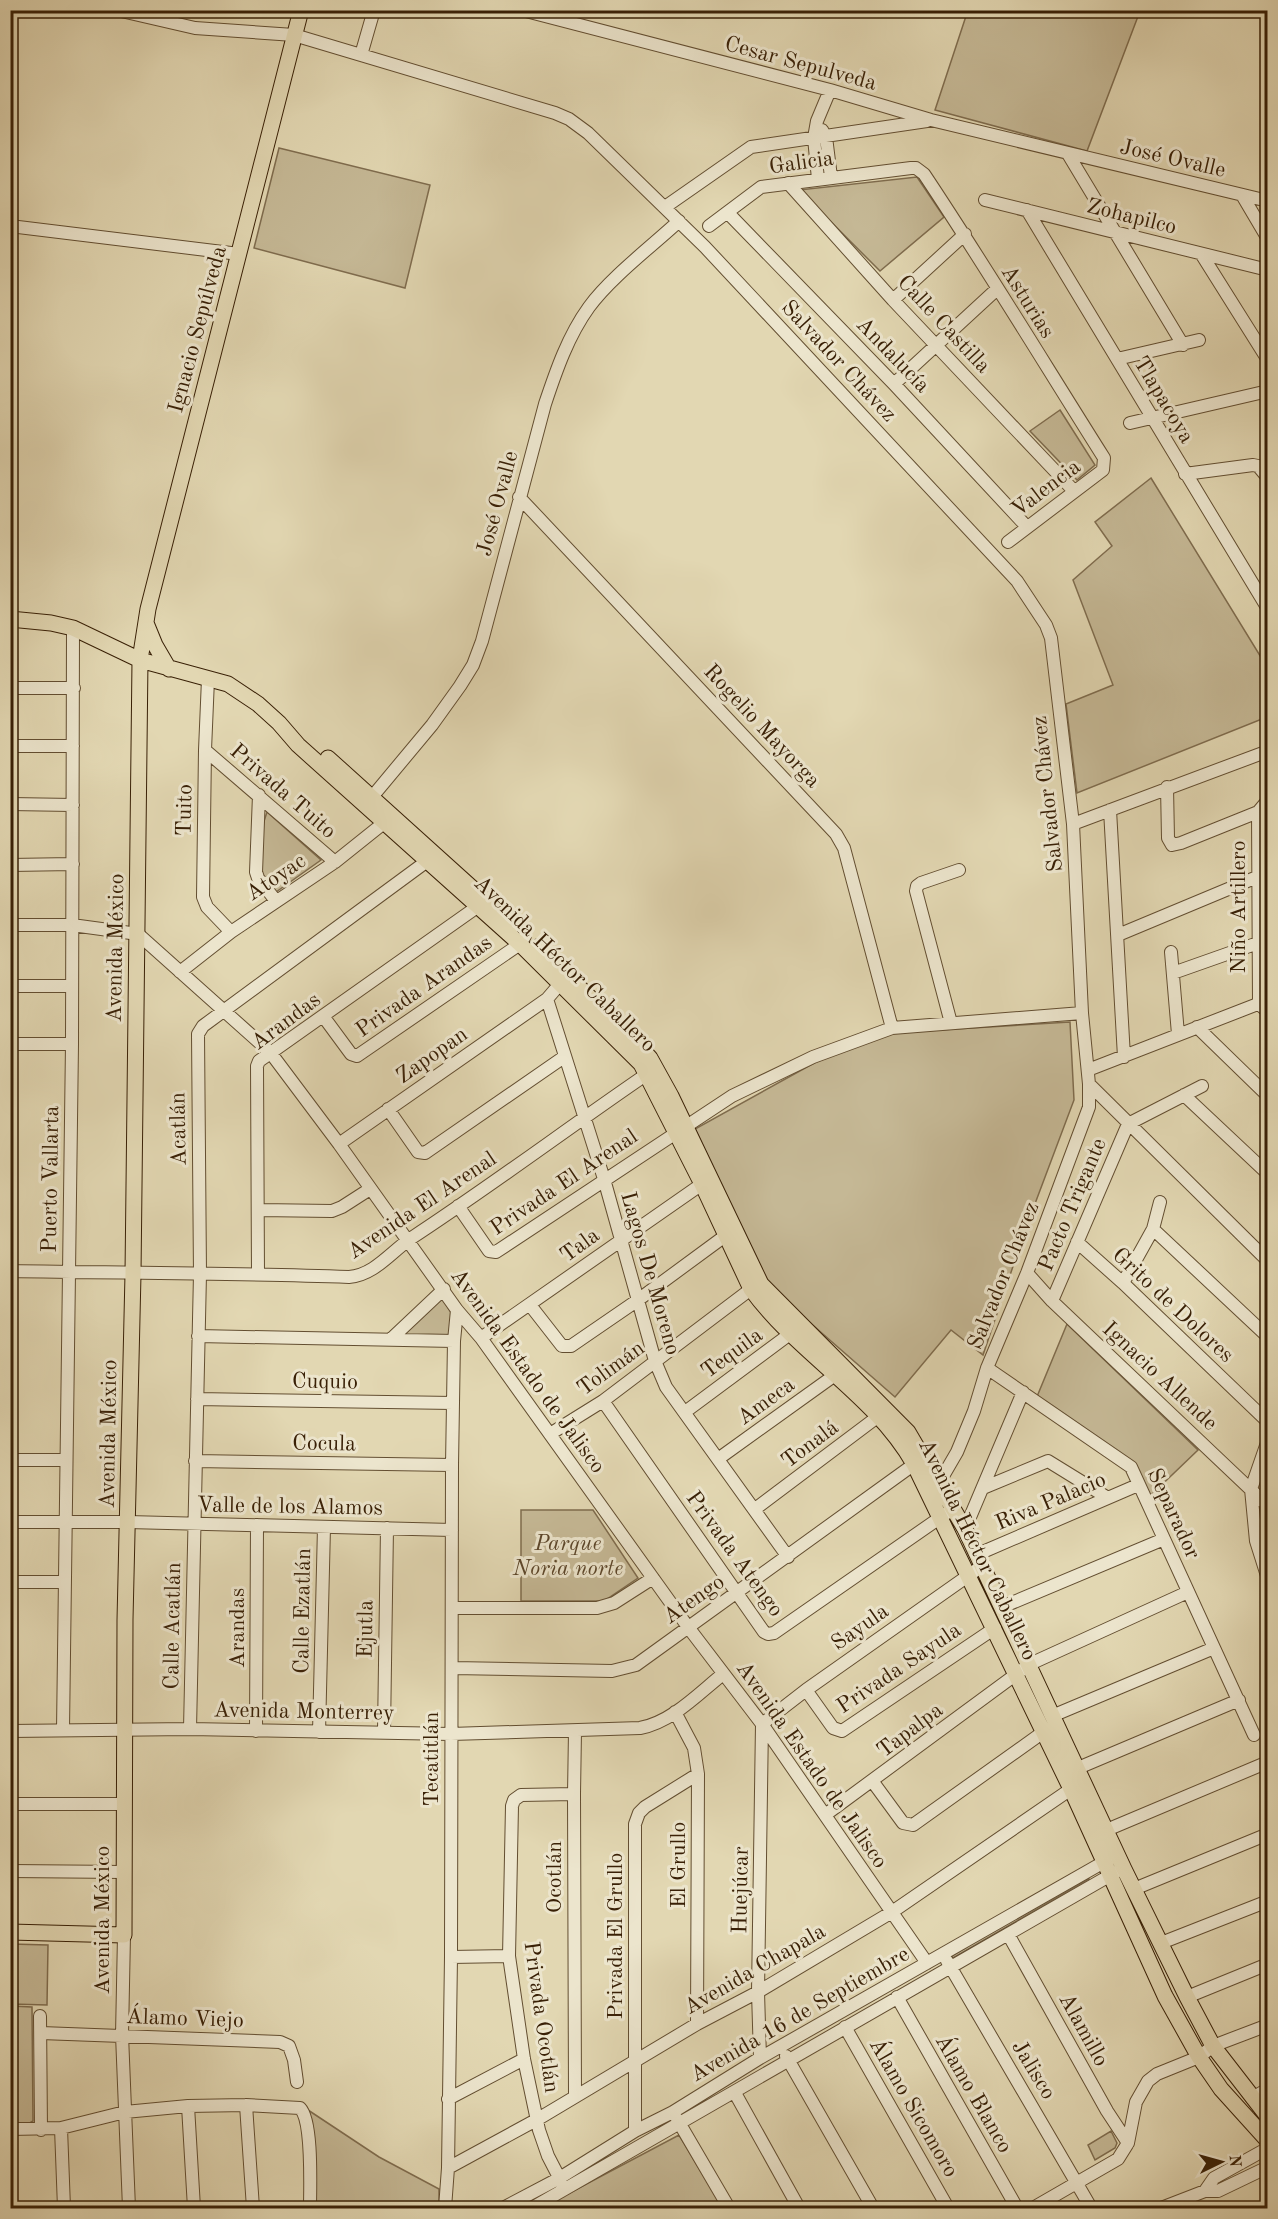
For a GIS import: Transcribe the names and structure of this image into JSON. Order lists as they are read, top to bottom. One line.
{"streets":{"main road":["Ignacio Sepúlveda","Avenida México","Avenida Héctor Caballero"],"street":["Cesar Sepulveda","José Ovalle","Galicia","Zohapilco","Asturias","Calle Castilla","Andalucía","Salvador Chávez","Tlapacoya","Valencia","Rogelio Mayorga","Privada Tuito","Tuito","Atoyac","Niño Artillero","Privada Arandas","Arandas","Zapopan","Acatlán","Puerto Vallarta","Privada El Arenal","Avenida El Arenal","Pacto Trigante","Tala","Lagos De Moreno","Grito de Dolores","Tequila","Tolimán","Avenida Estado de Jalisco","Ignacio Allende","Cuquio","Ameca","Cocula","Tonalá","Riva Palacio","Valle de los Alamos","Separador","Privada Atengo","Atengo","Calle Ezatlán","Calle Acatlán","Sayula","Ejutla","Privada Sayula","Avenida Monterrey","Tapalpa","Tecatitlán","El Grullo","Ocotlán","Huejúcar","Privada El Grullo","Avenida Chapala","Avenida 16 de Septiembre","Álamo Viejo","Privada Ocotlán","Alamillo","Jalisco","Álamo Blanco","Álamo Sicomoro"]},"crossings":[["Cesar Sepulveda","José Ovalle"],["José Ovalle","Salvador Chávez"],["José Ovalle","Rogelio Mayorga"],["José Ovalle","Avenida Héctor Caballero"],["Galicia","Asturias"],["Galicia","Calle Castilla"],["Galicia","Andalucía"],["Zohapilco","Tlapacoya"],["Asturias","Valencia"],["Calle Castilla","Valencia"],["Ignacio Sepúlveda","Salvador Chávez"],["Ignacio Sepúlveda","Avenida México"],["Ignacio Sepúlveda","Avenida Héctor Caballero"],["Andalucía","Valencia"],["Salvador Chávez","Avenida Héctor Caballero"],["Salvador Chávez","Privada El Arenal"],["Salvador Chávez","Ignacio Allende"],["Salvador Chávez","Separador"],["Rogelio Mayorga","Privada El Arenal"],["Privada Tuito","Tuito"],["Privada Tuito","Atoyac"],["Tuito","Atoyac"],["Tuito","Avenida Héctor Caballero"],["Atoyac","Avenida Héctor Caballero"],["Atoyac","Avenida Estado de Jalisco"],["Avenida México","Avenida Héctor Caballero"],["Avenida México","Avenida El Arenal"],["Avenida México","Avenida Estado de Jalisco"],["Avenida México","Valle de los Alamos"],["Avenida México","Avenida Monterrey"],["Avenida México","Álamo Viejo"],["Avenida Héctor Caballero","Privada Arandas"],["Avenida Héctor Caballero","Arandas"],["Avenida Héctor Caballero","Acatlán"],["Avenida Héctor Caballero","Puerto Vallarta"],["Avenida Héctor Caballero","Privada El Arenal"],["Avenida Héctor Caballero","Avenida El Arenal"],["Avenida Héctor Caballero","Tala"],["Avenida Héctor Caballero","Tequila"],["Avenida Héctor Caballero","Tolimán"],["Avenida Héctor Caballero","Ameca"],["Avenida Héctor Caballero","Tonalá"],["Avenida Héctor Caballero","Riva Palacio"],["Avenida Héctor Caballero","Privada Atengo"],["Avenida Héctor Caballero","Atengo"],["Avenida Héctor Caballero","Sayula"],["Avenida Héctor Caballero","Privada Sayula"],["Avenida Héctor Caballero","Tapalpa"],["Avenida Héctor Caballero","Avenida Chapala"],["Avenida Héctor Caballero","Avenida 16 de Septiembre"],["Privada Arandas","Arandas"],["Arandas","Avenida El Arenal"],["Arandas","Avenida Estado de Jalisco"],["Arandas","Valle de los Alamos"],["Arandas","Avenida Monterrey"],["Zapopan","Lagos De Moreno"],["Zapopan","Avenida Estado de Jalisco"],["Acatlán","Avenida El Arenal"],["Acatlán","Avenida Estado de Jalisco"],["Acatlán","Cuquio"],["Acatlán","Cocula"],["Acatlán","Valle de los Alamos"],["Acatlán","Calle Acatlán"],["Puerto Vallarta","Avenida El Arenal"],["Puerto Vallarta","Valle de los Alamos"],["Puerto Vallarta","Avenida Monterrey"],["Privada El Arenal","Avenida El Arenal"],["Privada El Arenal","Lagos De Moreno"],["Avenida El Arenal","Lagos De Moreno"],["Avenida El Arenal","Avenida Estado de Jalisco"],["Pacto Trigante","Grito de Dolores"],["Pacto Trigante","Ignacio Allende"],["Tala","Lagos De Moreno"],["Tala","Avenida Estado de Jalisco"],["Lagos De Moreno","Tequila"],["Lagos De Moreno","Tolimán"],["Lagos De Moreno","Ameca"],["Lagos De Moreno","Tonalá"],["Lagos De Moreno","Atengo"],["Tolimán","Avenida Estado de Jalisco"],["Tolimán","Privada Atengo"],["Avenida Estado de Jalisco","Atengo"],["Avenida Estado de Jalisco","Sayula"],["Avenida Estado de Jalisco","Avenida Monterrey"],["Avenida Estado de Jalisco","Tapalpa"],["Avenida Estado de Jalisco","Tecatitlán"],["Avenida Estado de Jalisco","Huejúcar"],["Avenida Estado de Jalisco","Avenida Chapala"],["Avenida Estado de Jalisco","Avenida 16 de Septiembre"],["Cuquio","Tecatitlán"],["Cocula","Tecatitlán"],["Riva Palacio","Separador"],["Riva Palacio","Sayula"],["Valle de los Alamos","Calle Ezatlán"],["Valle de los Alamos","Calle Acatlán"],["Valle de los Alamos","Ejutla"],["Valle de los Alamos","Tecatitlán"],["Separador","Tapalpa"],["Privada Atengo","Atengo"],["Atengo","Tecatitlán"],["Calle Ezatlán","Avenida Monterrey"],["Calle Acatlán","Avenida Monterrey"],["Sayula","Privada Sayula"],["Sayula","Huejúcar"],["Ejutla","Avenida Monterrey"],["Avenida Monterrey","Tecatitlán"],["Avenida Monterrey","El Grullo"],["Avenida Monterrey","Ocotlán"],["Tecatitlán","Avenida Chapala"],["El Grullo","Privada El Grullo"],["El Grullo","Avenida Chapala"],["Ocotlán","Avenida Chapala"],["Ocotlán","Privada Ocotlán"],["Huejúcar","Avenida Chapala"],["Huejúcar","Avenida 16 de Septiembre"],["Privada El Grullo","Avenida Chapala"],["Privada El Grullo","Avenida 16 de Septiembre"],["Avenida Chapala","Privada Ocotlán"],["Avenida 16 de Septiembre","Privada Ocotlán"],["Avenida 16 de Septiembre","Alamillo"],["Avenida 16 de Septiembre","Jalisco"],["Avenida 16 de Septiembre","Álamo Blanco"],["Avenida 16 de Septiembre","Álamo Sicomoro"]],"parks":["Parque Noria norte"],"north":"right"}
